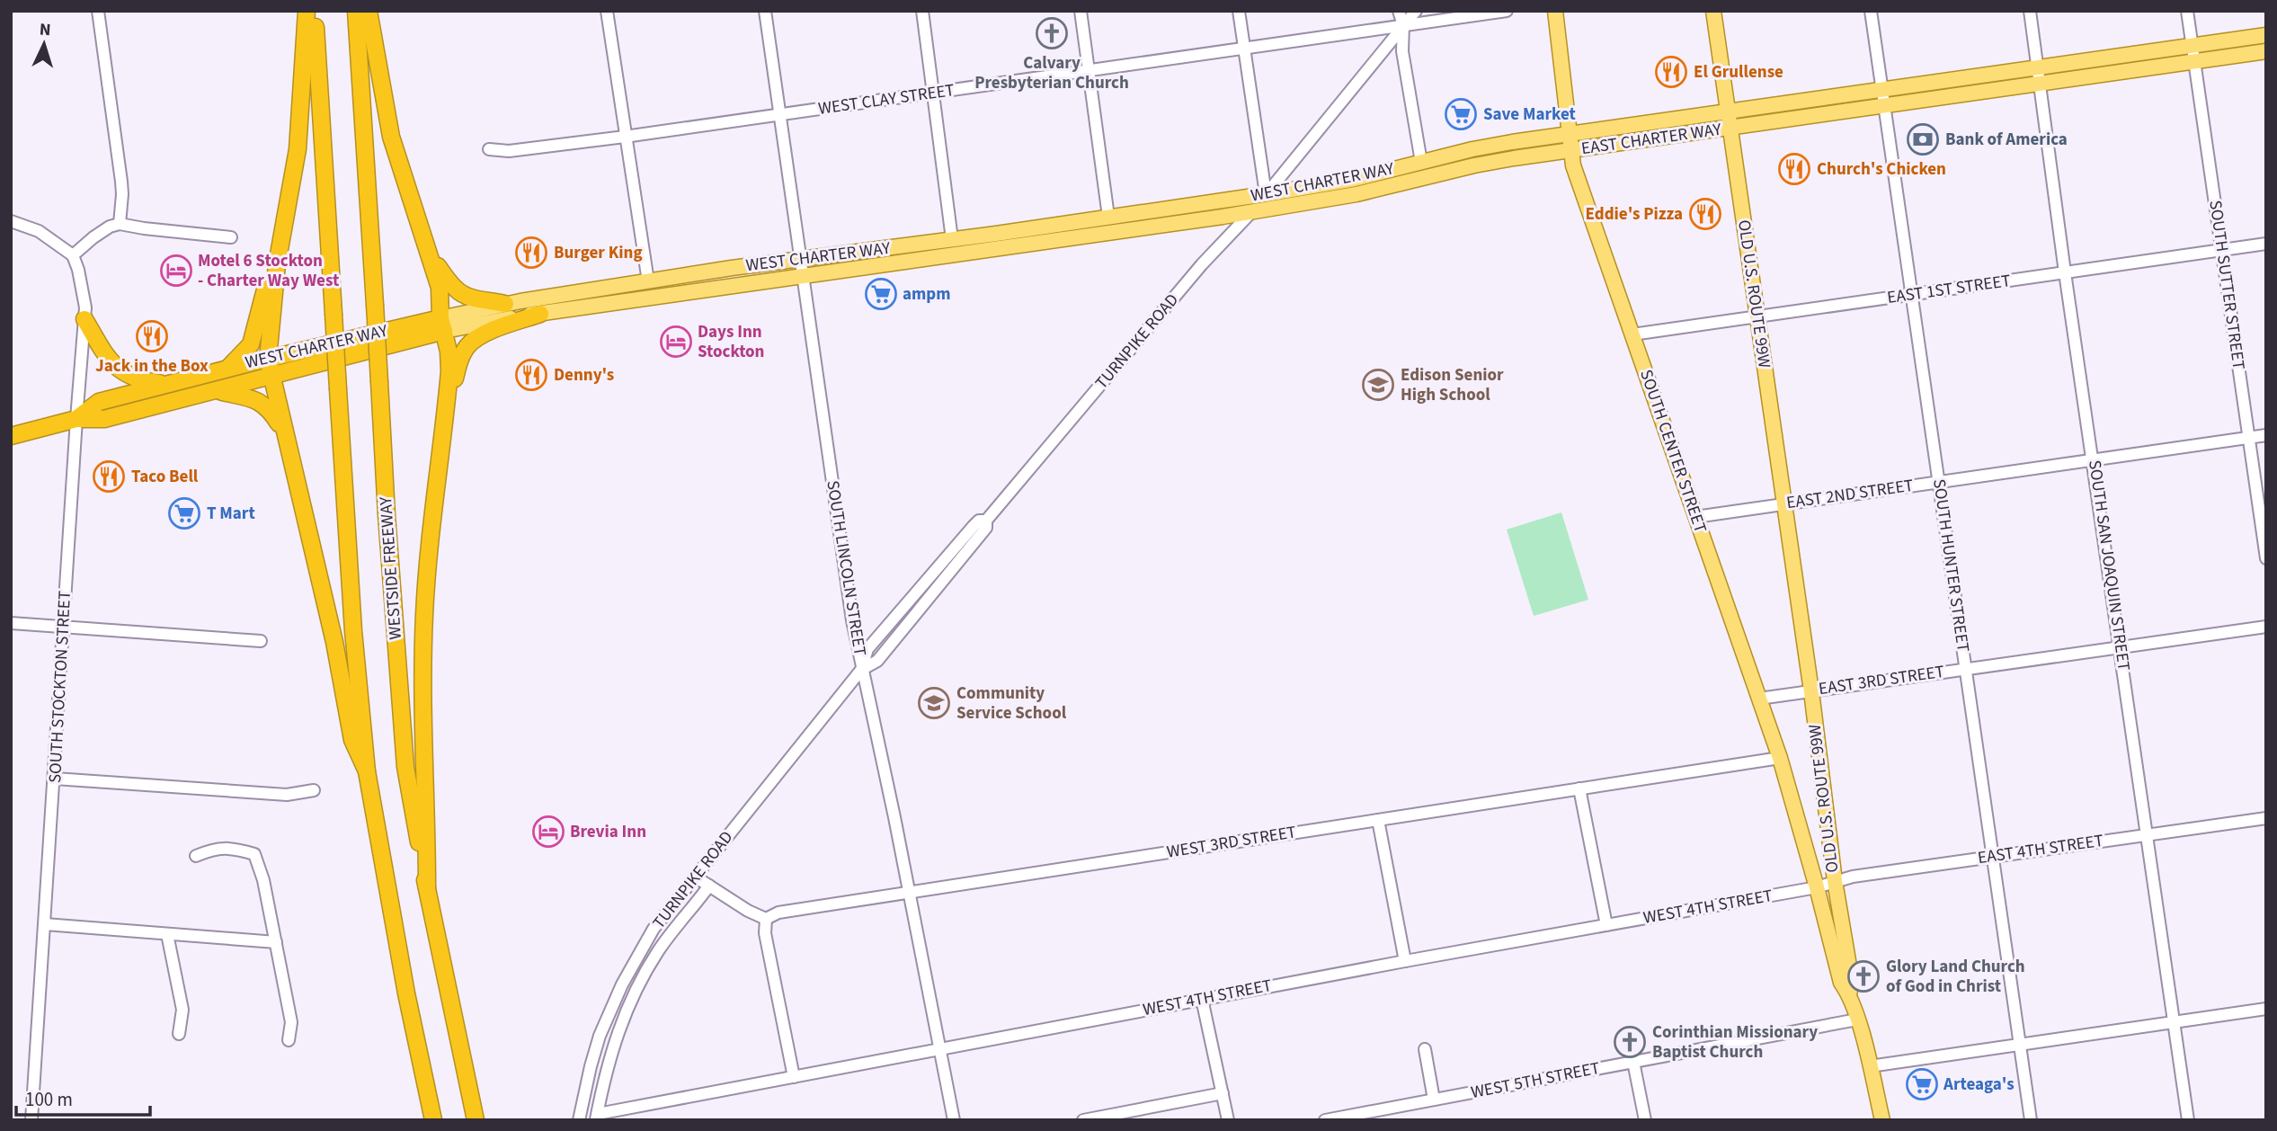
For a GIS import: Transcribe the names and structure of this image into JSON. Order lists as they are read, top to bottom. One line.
{"streets":{"highway":["WEST CHARTER WAY","WESTSIDE FREEWAY"],"main road":["EAST CHARTER WAY","OLD U.S. ROUTE 99W","SOUTH CENTER STREET"],"street":["WEST CLAY STREET","SOUTH SUTTER STREET","EAST 1ST STREET","TURNPIKE ROAD","EAST 2ND STREET","SOUTH HUNTER STREET","SOUTH SAN JOAQUIN STREET","SOUTH LINCOLN STREET","EAST 3RD STREET","SOUTH STOCKTON STREET","WEST 3RD STREET","EAST 4TH STREET","WEST 4TH STREET","WEST 5TH STREET"]},"crossings":[["WEST CLAY STREET","TURNPIKE ROAD"],["WEST CLAY STREET","SOUTH LINCOLN STREET"],["EAST CHARTER WAY","WEST CHARTER WAY"],["EAST CHARTER WAY","OLD U.S. ROUTE 99W"],["EAST CHARTER WAY","SOUTH CENTER STREET"],["WEST CHARTER WAY","TURNPIKE ROAD"],["WEST CHARTER WAY","SOUTH CENTER STREET"],["WEST CHARTER WAY","SOUTH LINCOLN STREET"],["WEST CHARTER WAY","SOUTH STOCKTON STREET"],["SOUTH SUTTER STREET","EAST 1ST STREET"],["SOUTH SUTTER STREET","EAST 2ND STREET"],["EAST 1ST STREET","OLD U.S. ROUTE 99W"],["EAST 1ST STREET","SOUTH CENTER STREET"],["EAST 1ST STREET","SOUTH HUNTER STREET"],["EAST 1ST STREET","SOUTH SAN JOAQUIN STREET"],["OLD U.S. ROUTE 99W","SOUTH CENTER STREET"],["OLD U.S. ROUTE 99W","EAST 2ND STREET"],["OLD U.S. ROUTE 99W","EAST 3RD STREET"],["OLD U.S. ROUTE 99W","EAST 4TH STREET"],["OLD U.S. ROUTE 99W","WEST 4TH STREET"],["OLD U.S. ROUTE 99W","WEST 5TH STREET"],["TURNPIKE ROAD","SOUTH LINCOLN STREET"],["SOUTH CENTER STREET","EAST 2ND STREET"],["SOUTH CENTER STREET","EAST 3RD STREET"],["SOUTH CENTER STREET","WEST 3RD STREET"],["SOUTH CENTER STREET","EAST 4TH STREET"],["SOUTH CENTER STREET","WEST 4TH STREET"],["EAST 2ND STREET","SOUTH HUNTER STREET"],["EAST 2ND STREET","SOUTH SAN JOAQUIN STREET"],["SOUTH HUNTER STREET","EAST 3RD STREET"],["SOUTH HUNTER STREET","EAST 4TH STREET"],["SOUTH SAN JOAQUIN STREET","EAST 3RD STREET"],["SOUTH SAN JOAQUIN STREET","EAST 4TH STREET"],["SOUTH LINCOLN STREET","WEST 3RD STREET"],["SOUTH LINCOLN STREET","WEST 4TH STREET"],["EAST 4TH STREET","WEST 4TH STREET"]],"places":{"church":["Calvary Presbyterian Church","Glory Land Church of God in Christ","Corinthian Missionary Baptist Church"],"restaurant":["El Grullense","Church's Chicken","Eddie's Pizza","Burger King","Jack in the Box","Denny's","Taco Bell"],"supermarket":["Save Market","ampm","T Mart","Arteaga's"],"bank":["Bank of America"],"hotel":["Motel 6 Stockton - Charter Way West","Days Inn Stockton","Brevia Inn"],"school or university":["Edison Senior High School","Community Service School"]},"scale_bar":"100 m","north":"top"}
